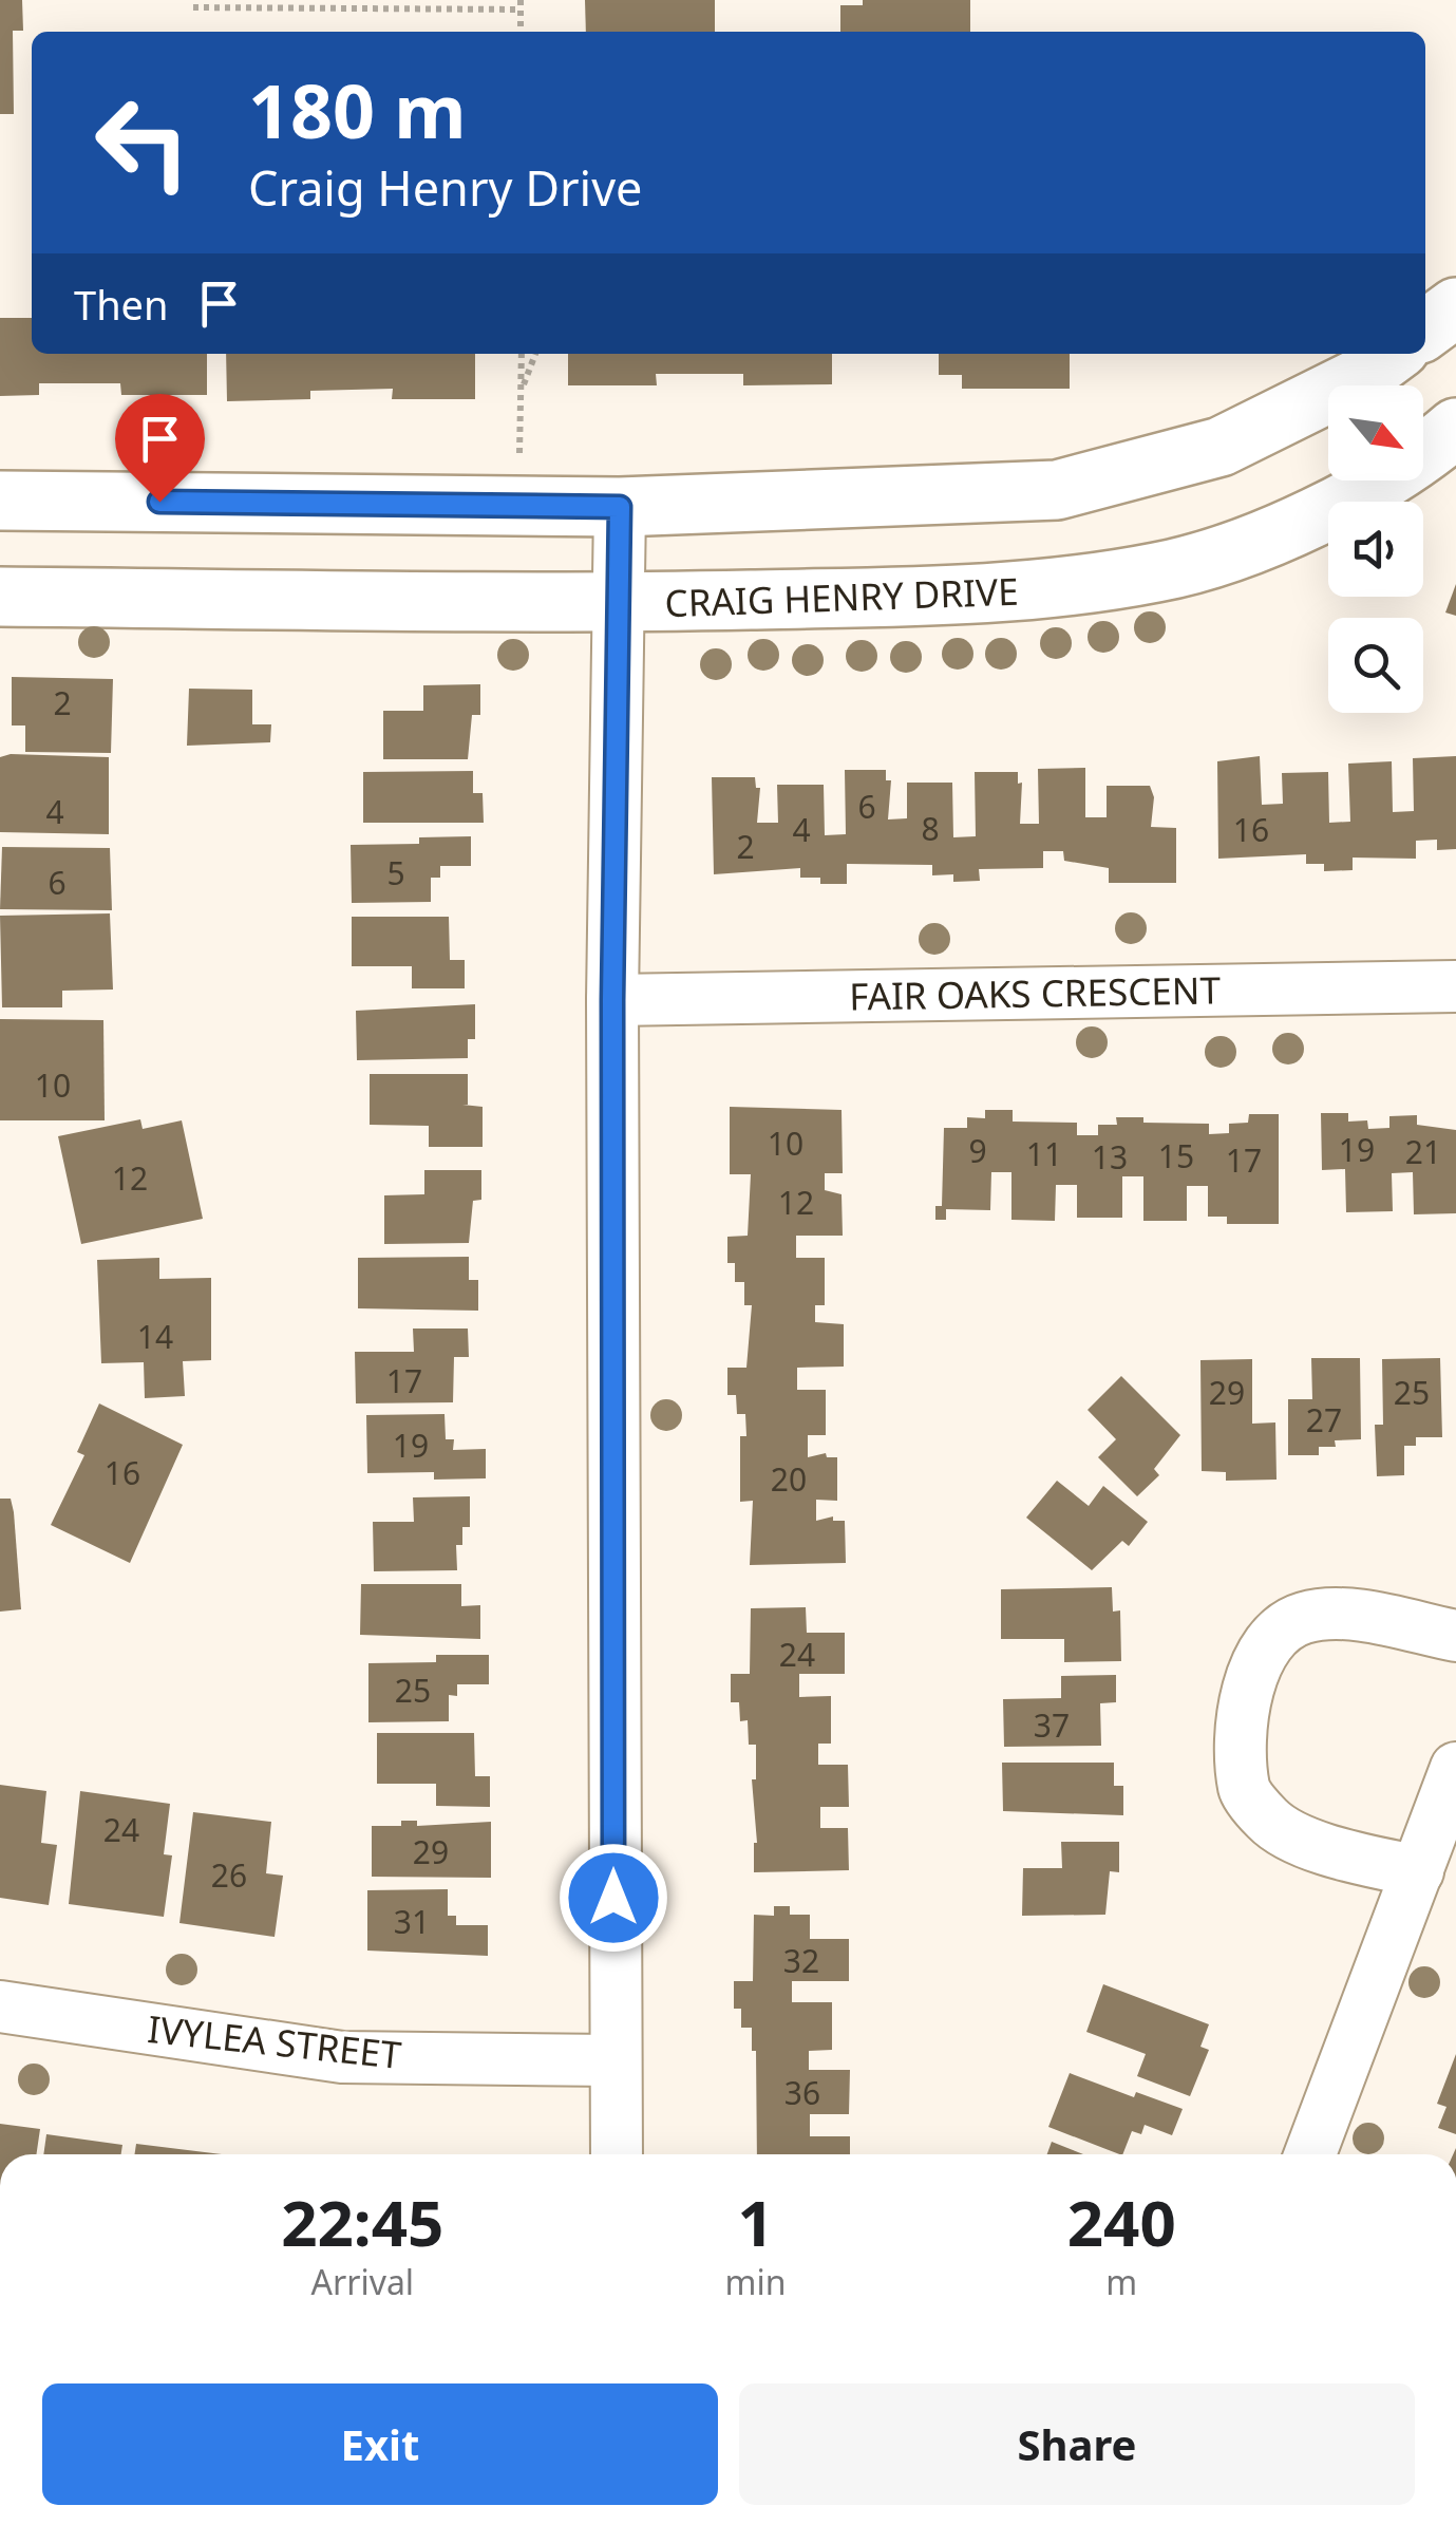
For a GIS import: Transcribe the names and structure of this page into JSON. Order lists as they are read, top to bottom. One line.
{"streets":{"street":["CRAIG HENRY DRIVE","FAIR OAKS CRESCENT","IVYLEA STREET"]},"house_numbers":["2","6","4","8","4","16","2","5","6","10","10","19","9","21","11","15","13","17","12","12","14","17","29","25","27","19","16","20","24","25","37","24","29","26","31","32","36"],"north":"bottom right","page":{"turn":["180 m","Craig Henry Drive"],"then":"Then","eta":["22:45","Arrival","1","min","240","m"],"buttons":["Exit","Share"]}}
